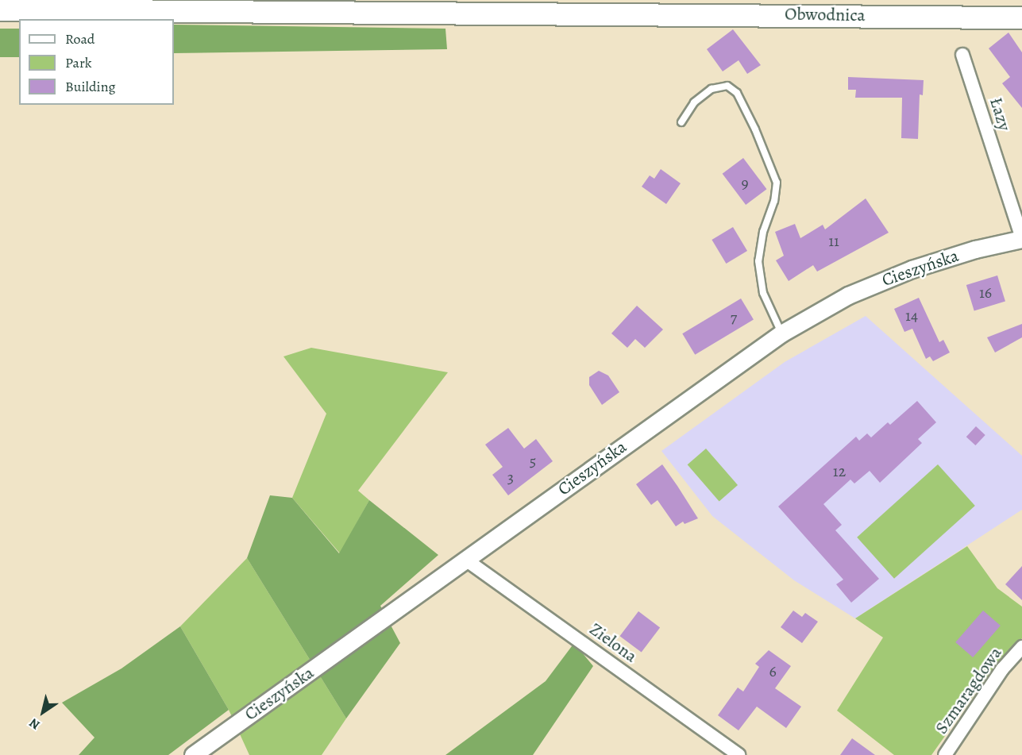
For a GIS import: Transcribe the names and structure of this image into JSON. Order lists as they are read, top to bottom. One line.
{"streets":{"main road":["Obwodnica"],"street":["Łazy","Cieszyńska","Zielona","Szmaragdowa"]},"crossings":[["Łazy","Cieszyńska"],["Cieszyńska","Zielona"]],"house_numbers":["9","11","16","14","7","5","12","3","6"],"legend":["Road","Park","Building"],"north":"bottom left"}
